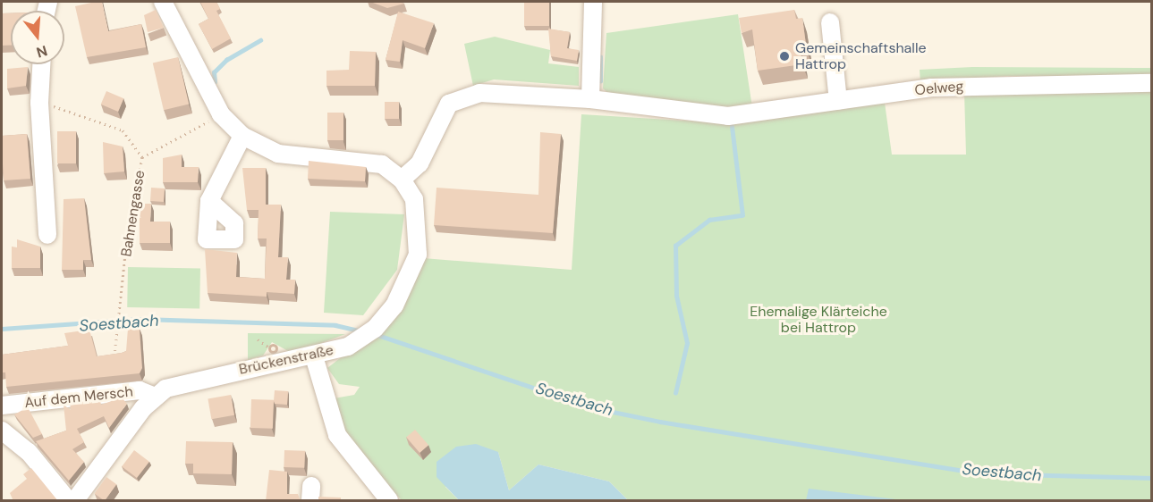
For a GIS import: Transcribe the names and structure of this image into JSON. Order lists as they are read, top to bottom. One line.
{"streets":{"street":["Oelweg","Brückenstraße","Auf dem Mersch"],"path":["Bahnengasse"]},"crossings":[["Oelweg","Brückenstraße"],["Brückenstraße","Auf dem Mersch"]],"water":["Soestbach"],"parks":["Ehemalige Klärteiche bei Hattrop"],"places":["Gemeinschaftshalle Hattrop"],"north":"bottom"}
